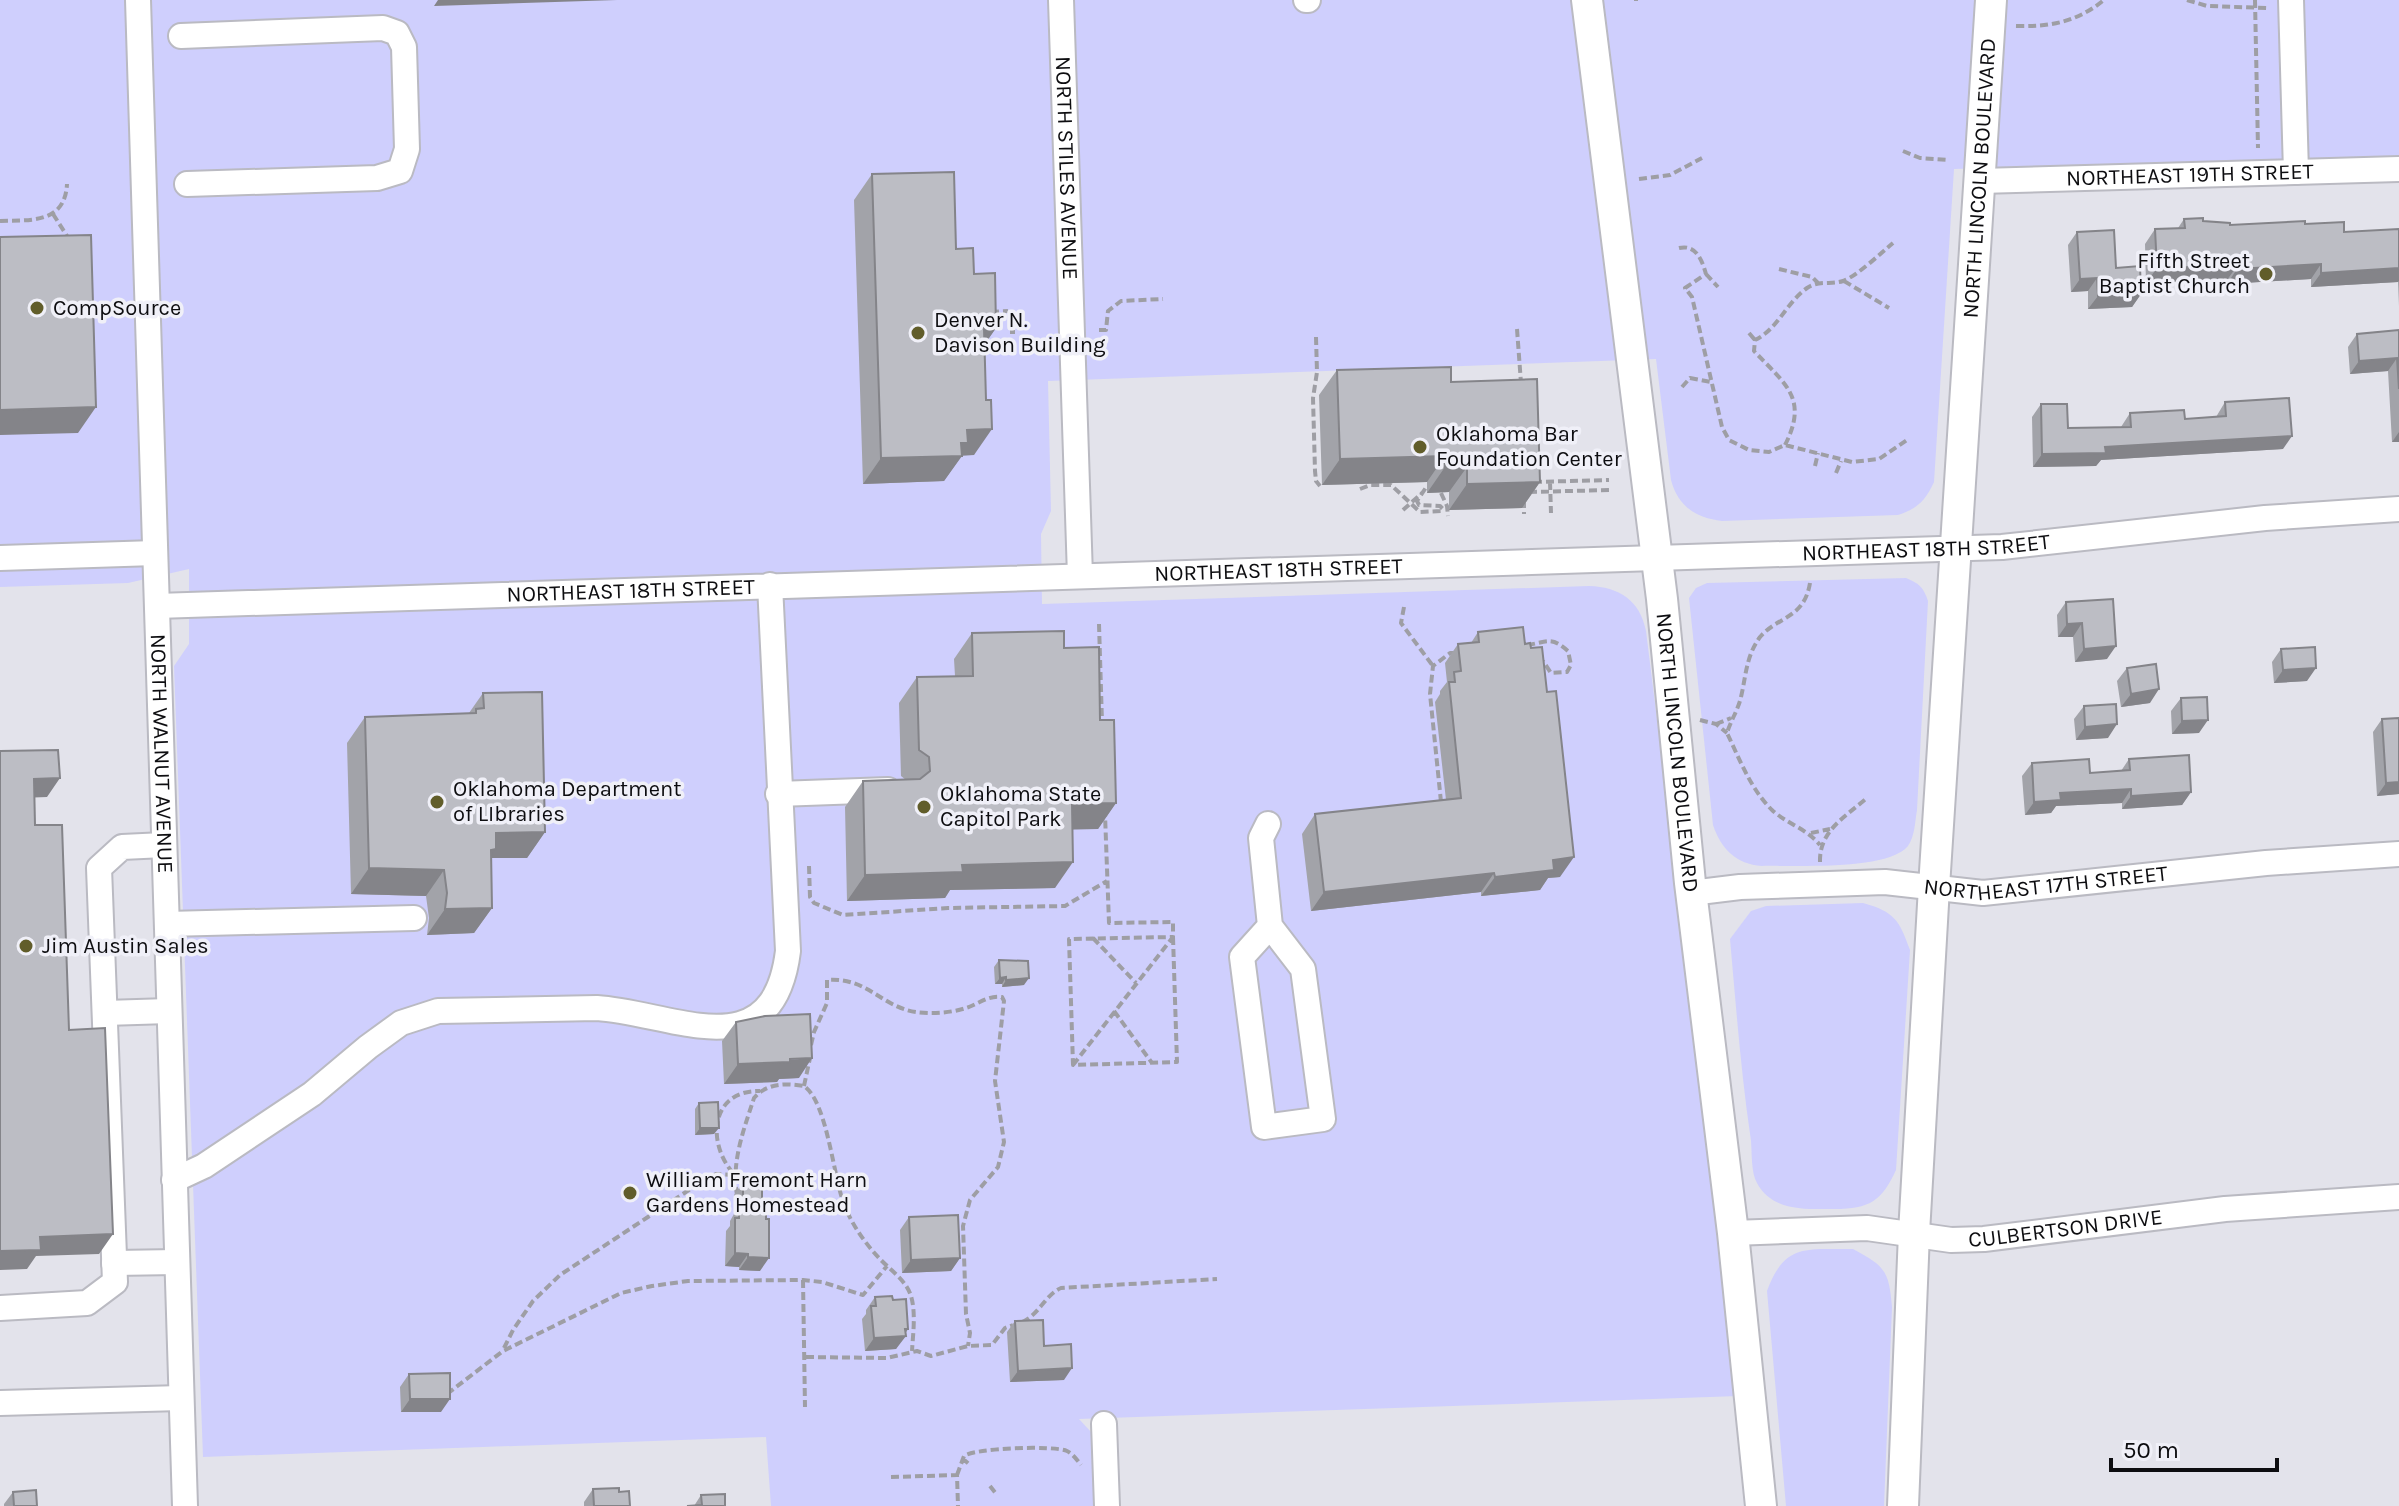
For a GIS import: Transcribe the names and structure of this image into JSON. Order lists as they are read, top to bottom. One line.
{"streets":{"main road":["NORTH LINCOLN BOULEVARD"],"street":["NORTH STILES AVENUE","NORTHEAST 19TH STREET","NORTHEAST 18TH STREET","NORTH WALNUT AVENUE","NORTHEAST 17TH STREET","CULBERTSON DRIVE"]},"crossings":[["NORTH STILES AVENUE","NORTHEAST 18TH STREET"],["NORTHEAST 19TH STREET","NORTH LINCOLN BOULEVARD"],["NORTH LINCOLN BOULEVARD","NORTHEAST 18TH STREET"],["NORTH LINCOLN BOULEVARD","NORTHEAST 17TH STREET"],["NORTH LINCOLN BOULEVARD","CULBERTSON DRIVE"],["NORTHEAST 18TH STREET","NORTH WALNUT AVENUE"]],"places":["Fifth Street Baptist Church","CompSource","Denver N. Davison Building","Oklahoma Bar Foundation Center","Oklahoma Department of LIbraries","Oklahoma State Capitol Park","Jim Austin Sales","William Fremont Harn Gardens Homestead"],"scale_bar":"50 m"}
